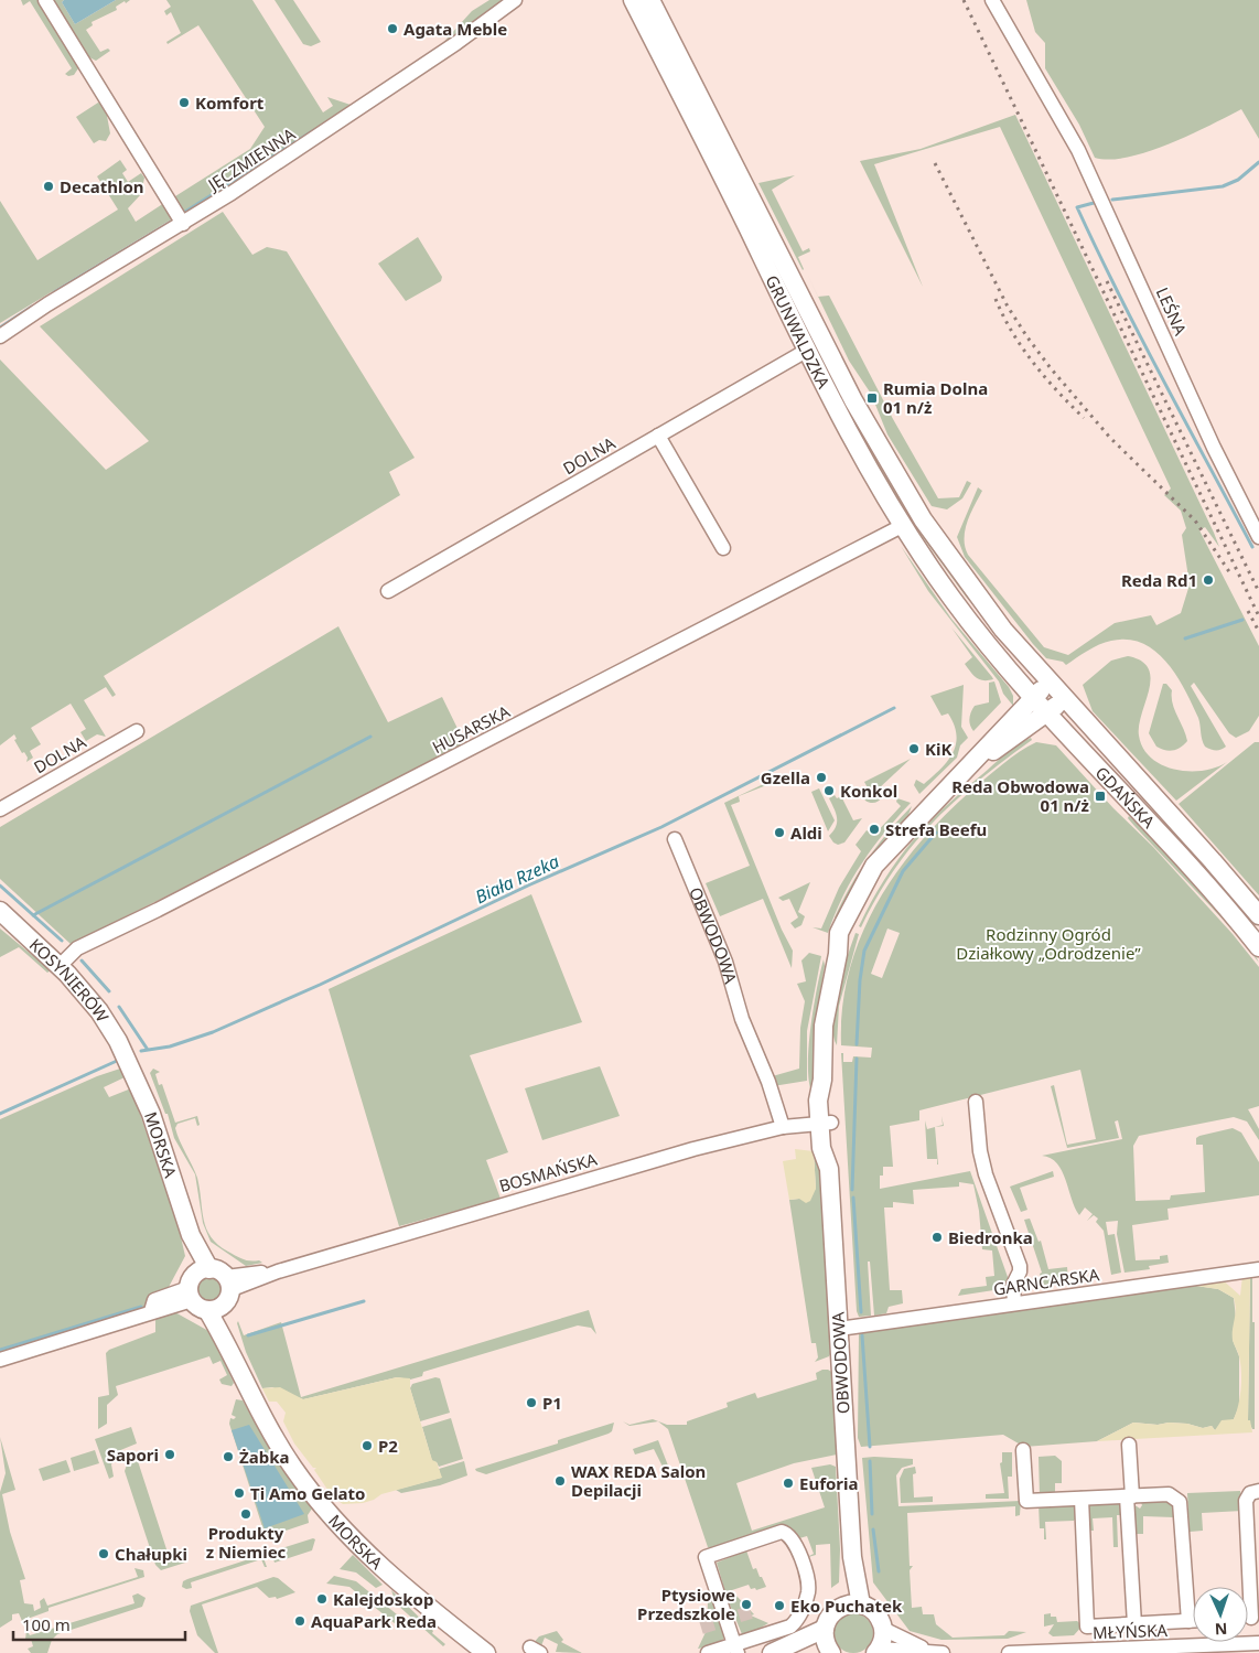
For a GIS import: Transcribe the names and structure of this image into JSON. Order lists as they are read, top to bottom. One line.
{"streets":{"main road":["GRUNWALDZKA","GDAŃSKA","OBWODOWA","KOSYNIERÓW","MORSKA"],"street":["JĘCZMIENNA","LEŚNA","DOLNA","HUSARSKA","BOSMAŃSKA","GARNCARSKA","MŁYŃSKA"]},"crossings":[["GRUNWALDZKA","DOLNA"],["GRUNWALDZKA","HUSARSKA"],["GRUNWALDZKA","GDAŃSKA"],["HUSARSKA","KOSYNIERÓW"],["GDAŃSKA","OBWODOWA"],["OBWODOWA","BOSMAŃSKA"],["OBWODOWA","GARNCARSKA"],["KOSYNIERÓW","MORSKA"],["MORSKA","BOSMAŃSKA"]],"water":["Biała Rzeka"],"parks":["Rodzinny Ogród Działkowy „Odrodzenie”"],"places":{"other":["Agata Meble","Komfort","Decathlon","Reda Rd1","KiK","Gzella","Konkol","Strefa Beefu","Aldi","Biedronka","P1","P2","Sapori","Żabka","WAX REDA Salon Depilacji","Euforia","Ti Amo Gelato","Produkty z Niemiec","Chałupki","Kalejdoskop","Ptysiowe Przedszkole","Eko Puchatek","AquaPark Reda"],"transit":["Rumia Dolna 01 n/ż","Reda Obwodowa 01 n/ż"]},"scale_bar":"100 m","north":"bottom"}
